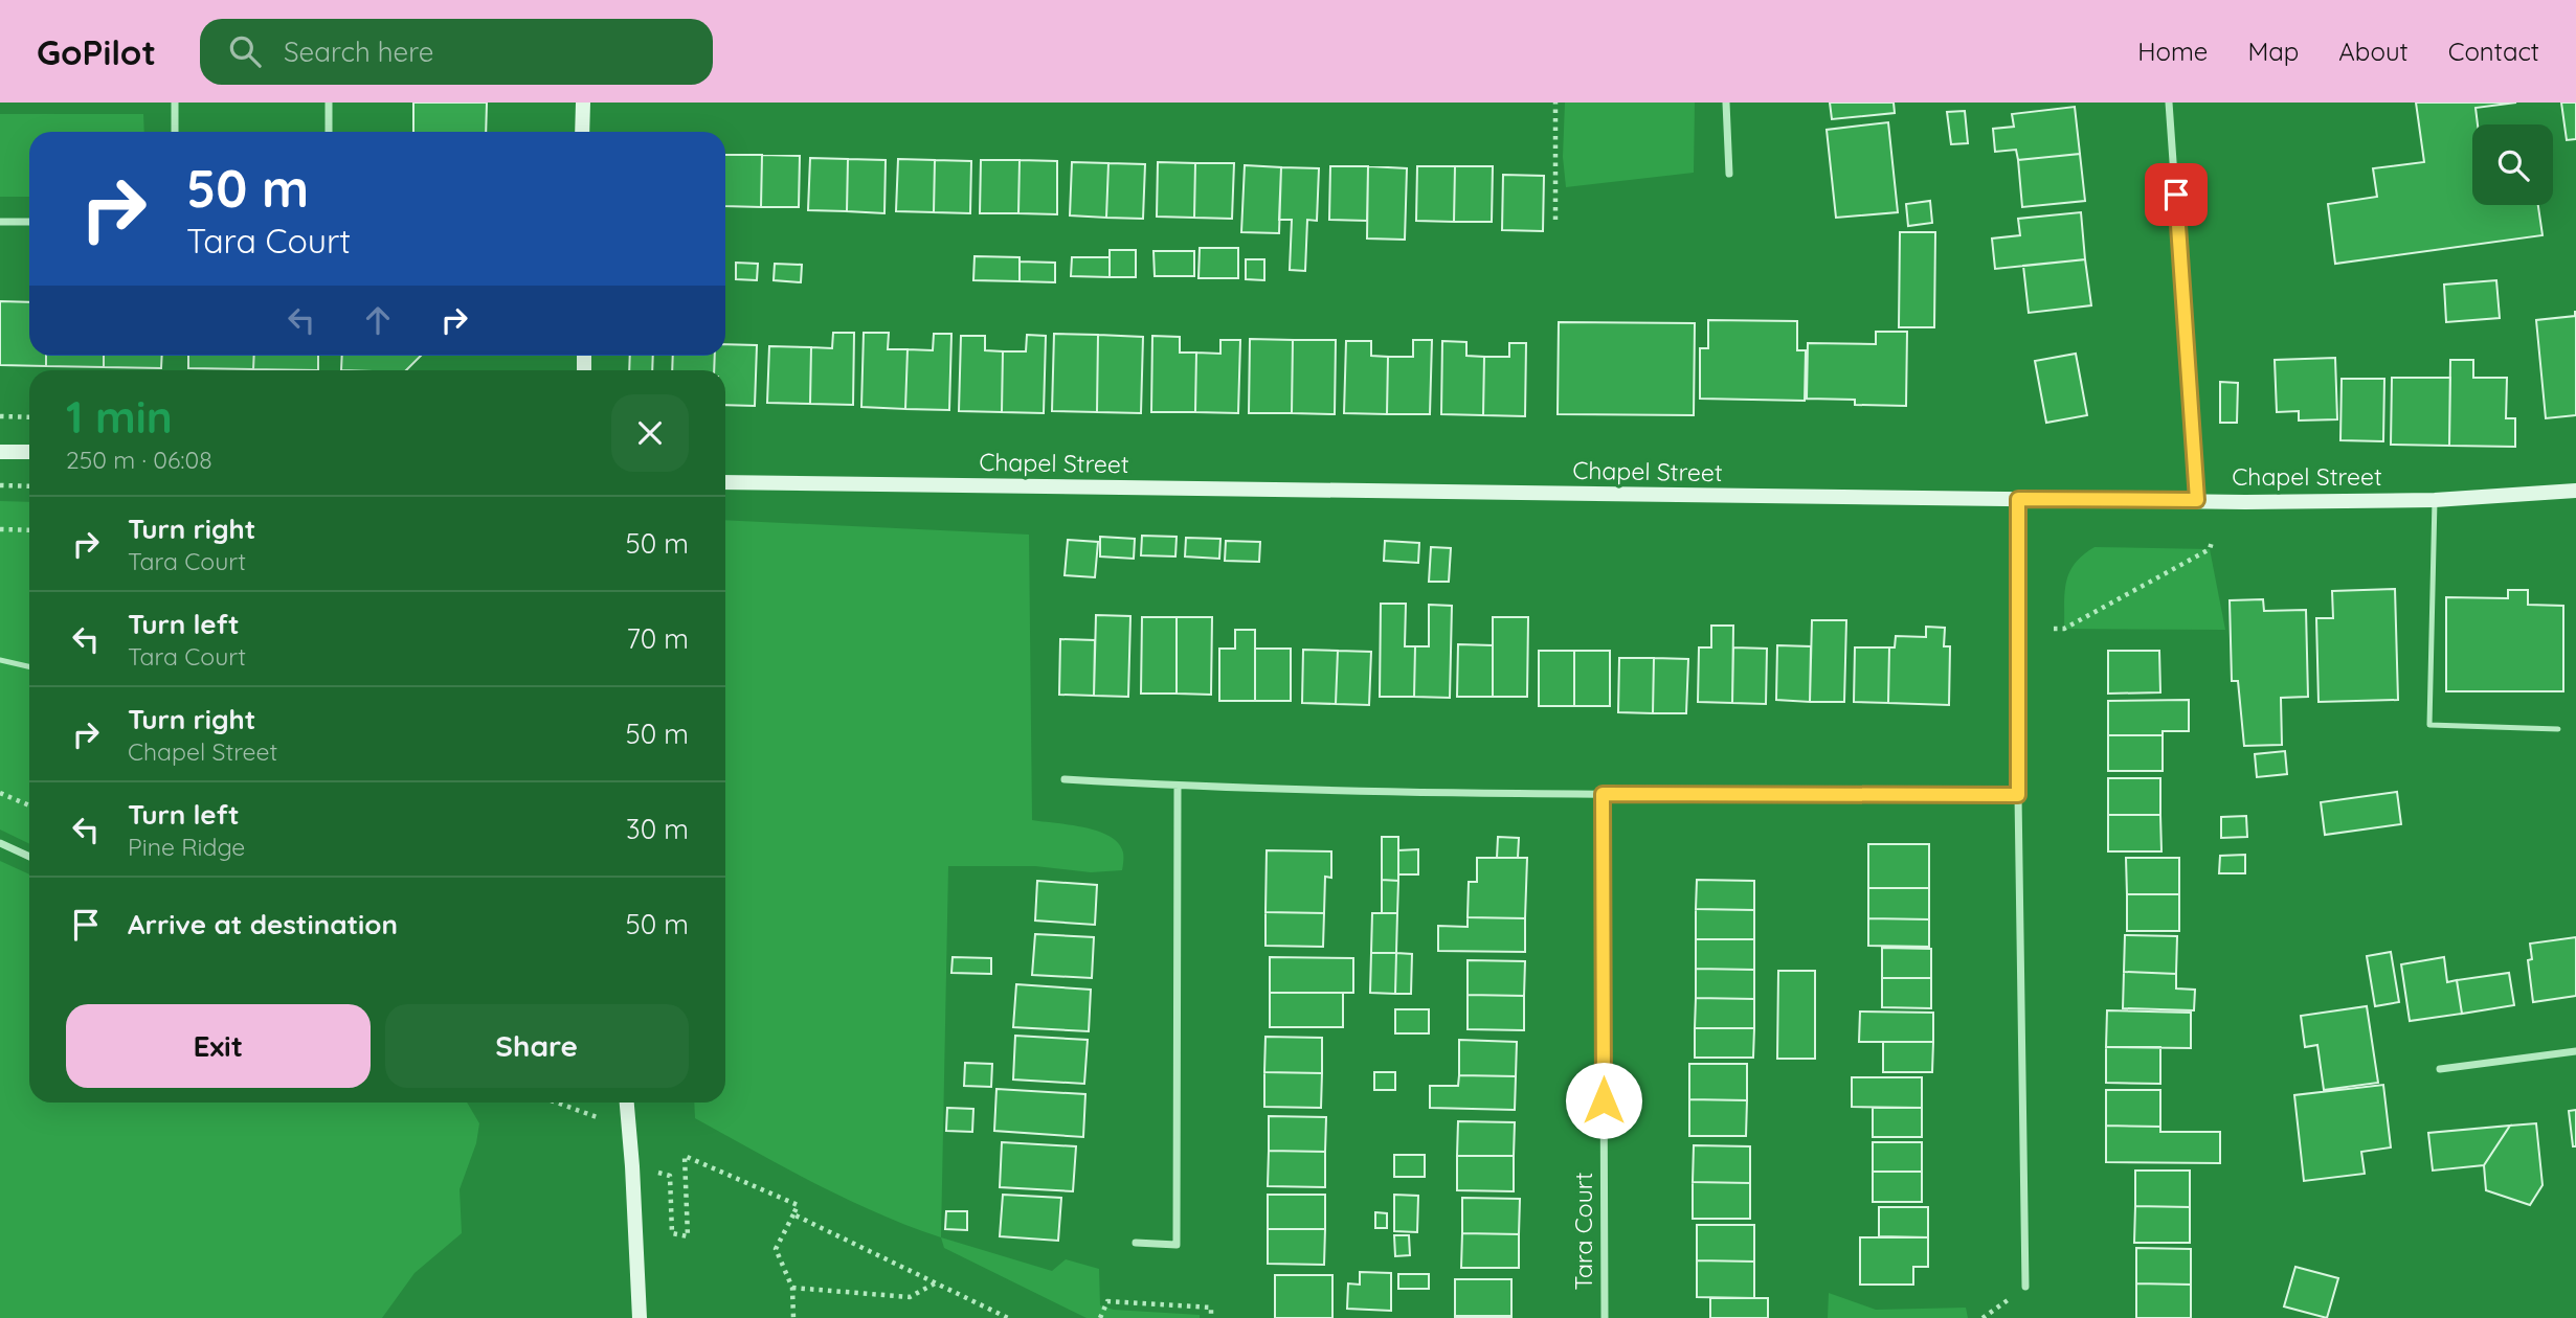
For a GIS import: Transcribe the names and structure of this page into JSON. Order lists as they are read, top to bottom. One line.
{"streets":{"main road":["Chapel Street"],"street":["Tara Court"]},"page":{"header":"GoPilot","search":"Search here","nav":["Home","Map","About","Contact"],"turn":["50 m","Tara Court"],"heading":["1 min","250 m · 06:08"],"list":[{"name":"Turn right","note":"Tara Court","value":"50 m"},{"name":"Turn left","note":"Tara Court","value":"70 m"},{"name":"Turn right","note":"Chapel Street","value":"50 m"},{"name":"Turn left","note":"Pine Ridge","value":"30 m"},{"name":"Arrive at destination","value":"50 m"}],"buttons":["Exit","Share"]}}
